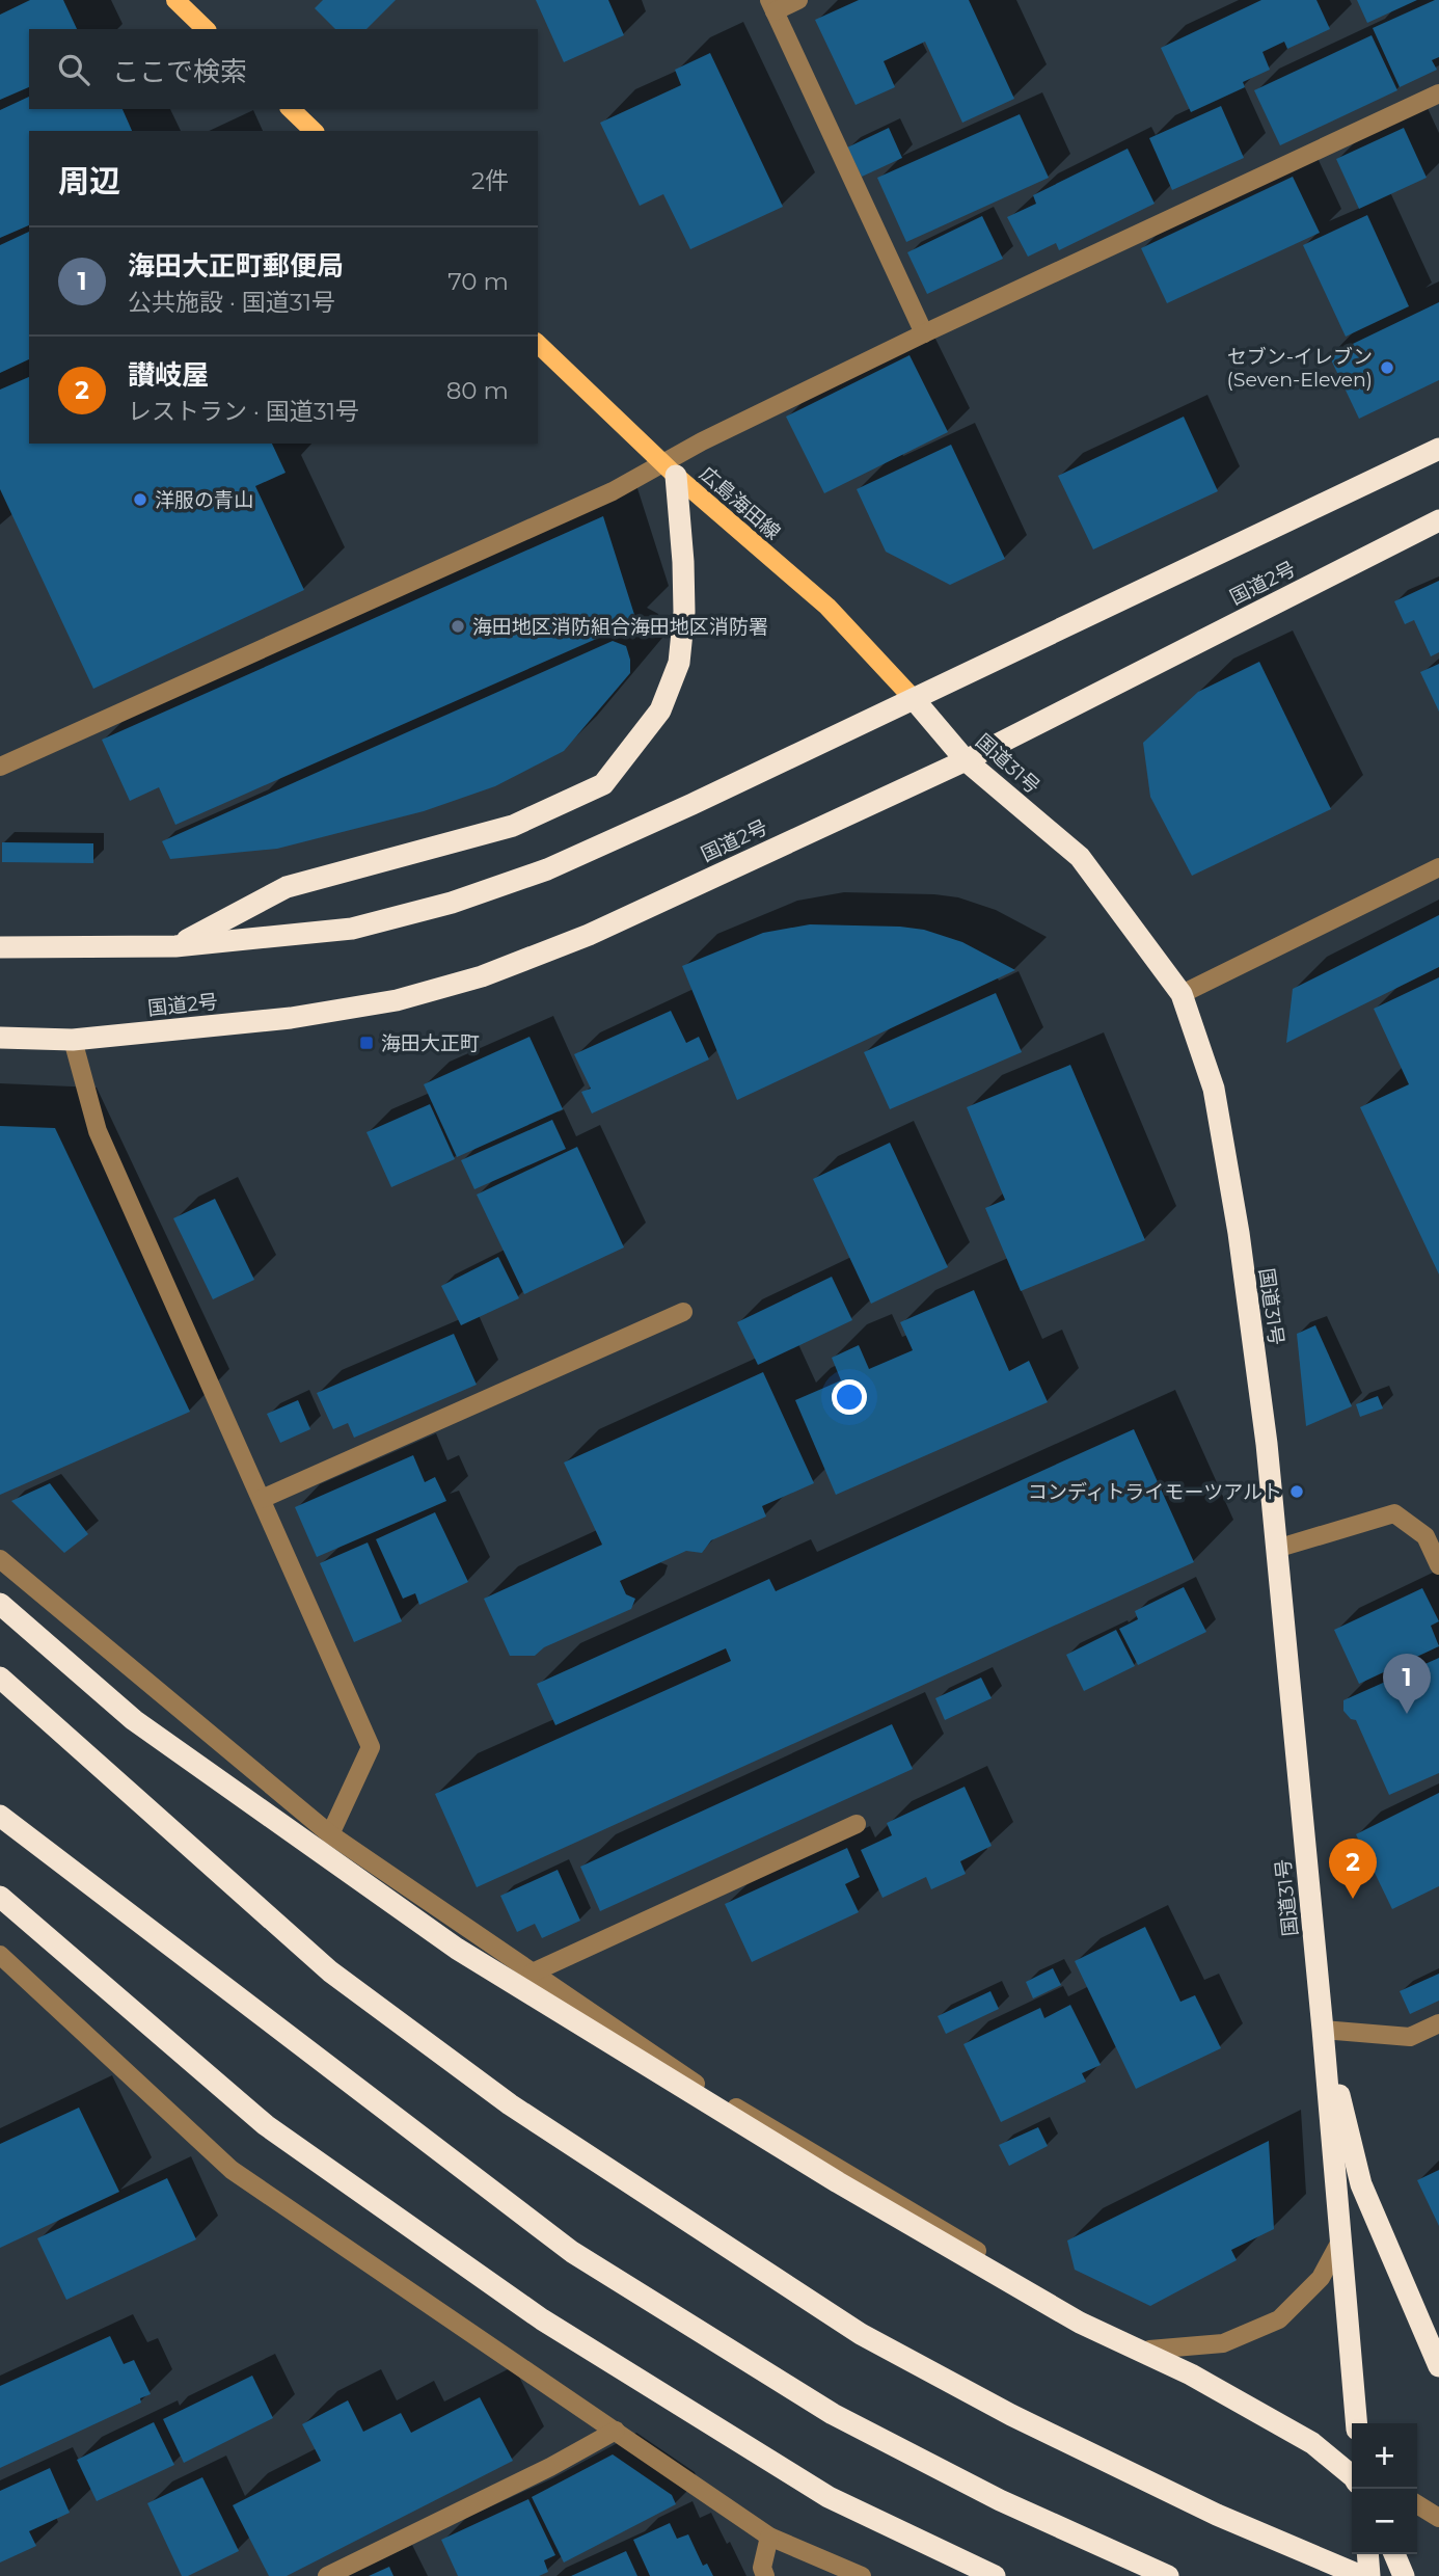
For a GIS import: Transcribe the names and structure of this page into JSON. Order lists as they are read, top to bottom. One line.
{"streets":{"highway":["国道2号","国道31号"],"main road":["広島海田線"]},"crossings":[["広島海田線","国道31号"],["国道2号","国道31号"]],"places":{"other":["セブン-イレブン (Seven-Eleven)","洋服の青山","海田地区消防組合海田地区消防署","コンディトライモーツアルト"],"transit":["海田大正町"]},"page":{"search":"ここで検索","heading":["周辺","2件"],"list":[{"mark":"1","name":"海田大正町郵便局","note":"公共施設 · 国道31号","value":"70 m"},{"mark":"2","name":"讃岐屋","note":"レストラン · 国道31号","value":"80 m"}],"pins":["1","2"],"map_buttons":["+","−"]}}
